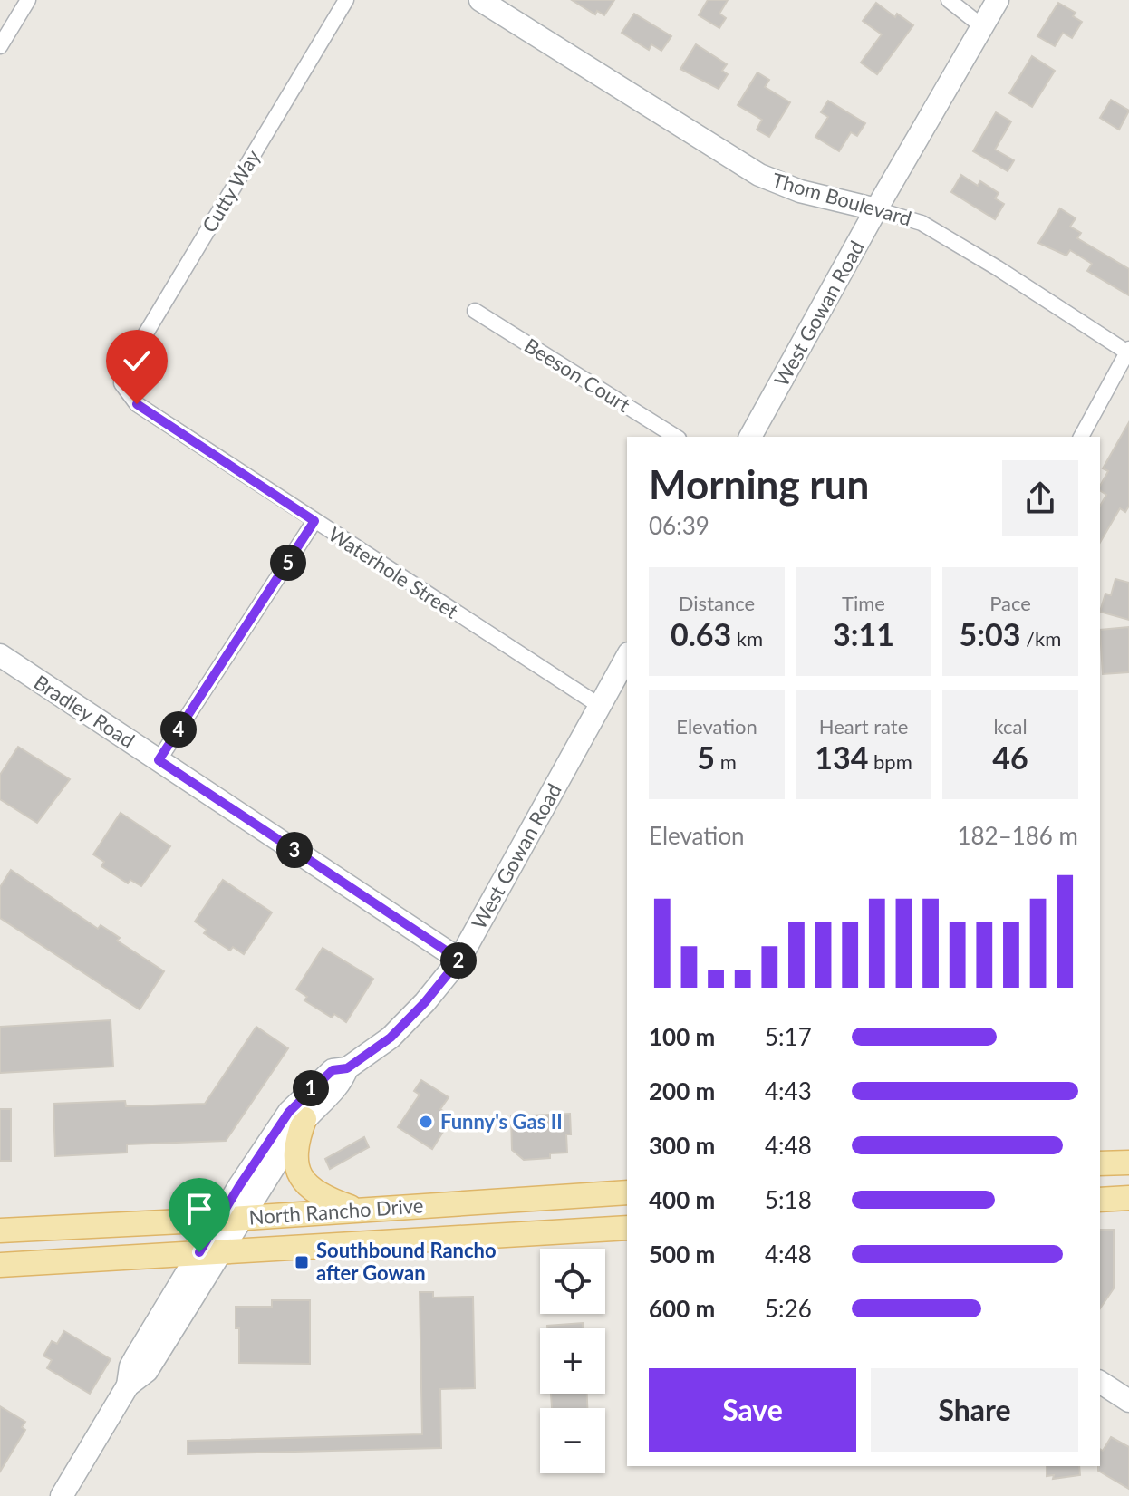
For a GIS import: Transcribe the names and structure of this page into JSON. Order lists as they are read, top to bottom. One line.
{"streets":{"main road":["North Rancho Drive"],"street":["Cutty Way","Thom Boulevard","West Gowan Road","Beeson Court","Waterhole Street","Bradley Road"]},"crossings":[["Cutty Way","Waterhole Street"],["Thom Boulevard","West Gowan Road"],["West Gowan Road","Waterhole Street"],["West Gowan Road","Bradley Road"],["West Gowan Road","North Rancho Drive"]],"places":{"other":["Funny's Gas II"],"transit":["Southbound Rancho after Gowan"]},"page":{"heading":["Morning run","06:39"],"pins":["5","4","3","2","1"],"stats":[["Distance","0.63 km"],["Time","3:11"],["Pace","5:03 /km"],["Elevation","5 m"],["Heart rate","134 bpm"],["kcal","46"]],"chart":["Elevation","182–186 m"],"list":[{"name":"100 m","note":"5:17"},{"name":"200 m","note":"4:43"},{"name":"300 m","note":"4:48"},{"name":"400 m","note":"5:18"},{"name":"500 m","note":"4:48"},{"name":"600 m","note":"5:26"}],"map_buttons":["+","−"],"buttons":["Save","Share"]}}
